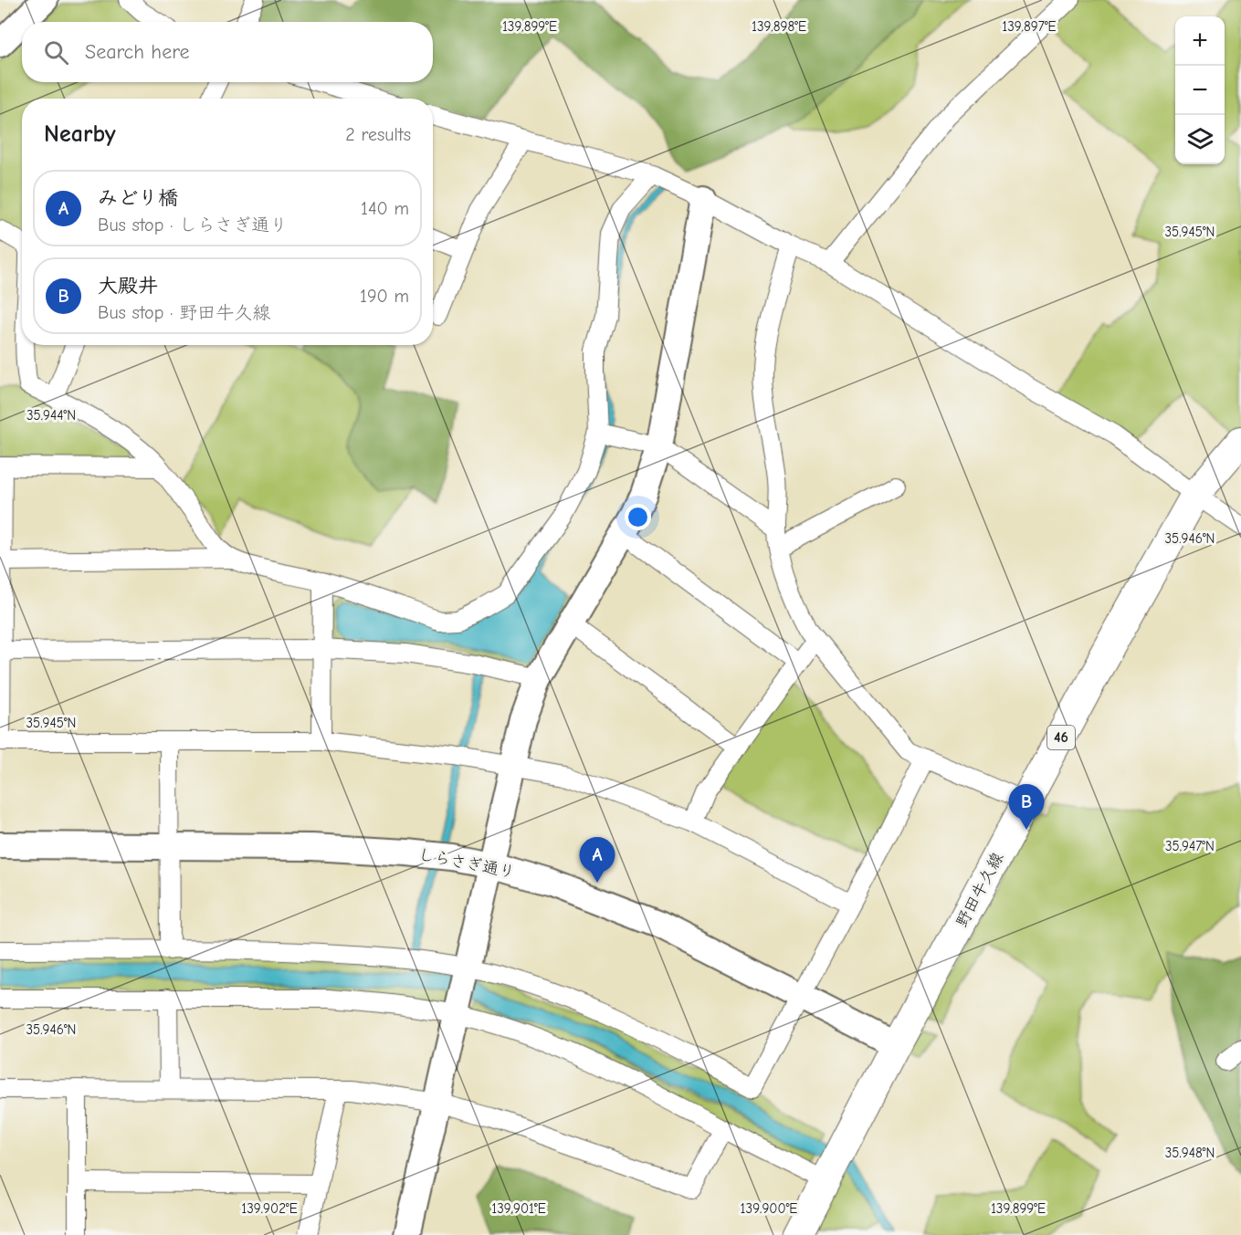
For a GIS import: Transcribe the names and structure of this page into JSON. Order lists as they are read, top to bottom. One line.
{"streets":{"main road":["46","野田牛久線"],"street":["しらさぎ通り"]},"crossings":[["しらさぎ通り","野田牛久線"]],"page":{"map_buttons":["+","−"],"search":"Search here","heading":["Nearby","2 results"],"list":[{"mark":"A","name":"みどり橋","note":"Bus stop · しらさぎ通り","value":"140 m"},{"mark":"B","name":"大殿井","note":"Bus stop · 野田牛久線","value":"190 m"}],"pins":["B","A"]},"coordinates":["139.899°E","139.898°E","139.897°E","35.945°N","35.944°N","35.946°N","35.947°N","35.948°N","139.902°E","139.901°E","139.900°E"]}
